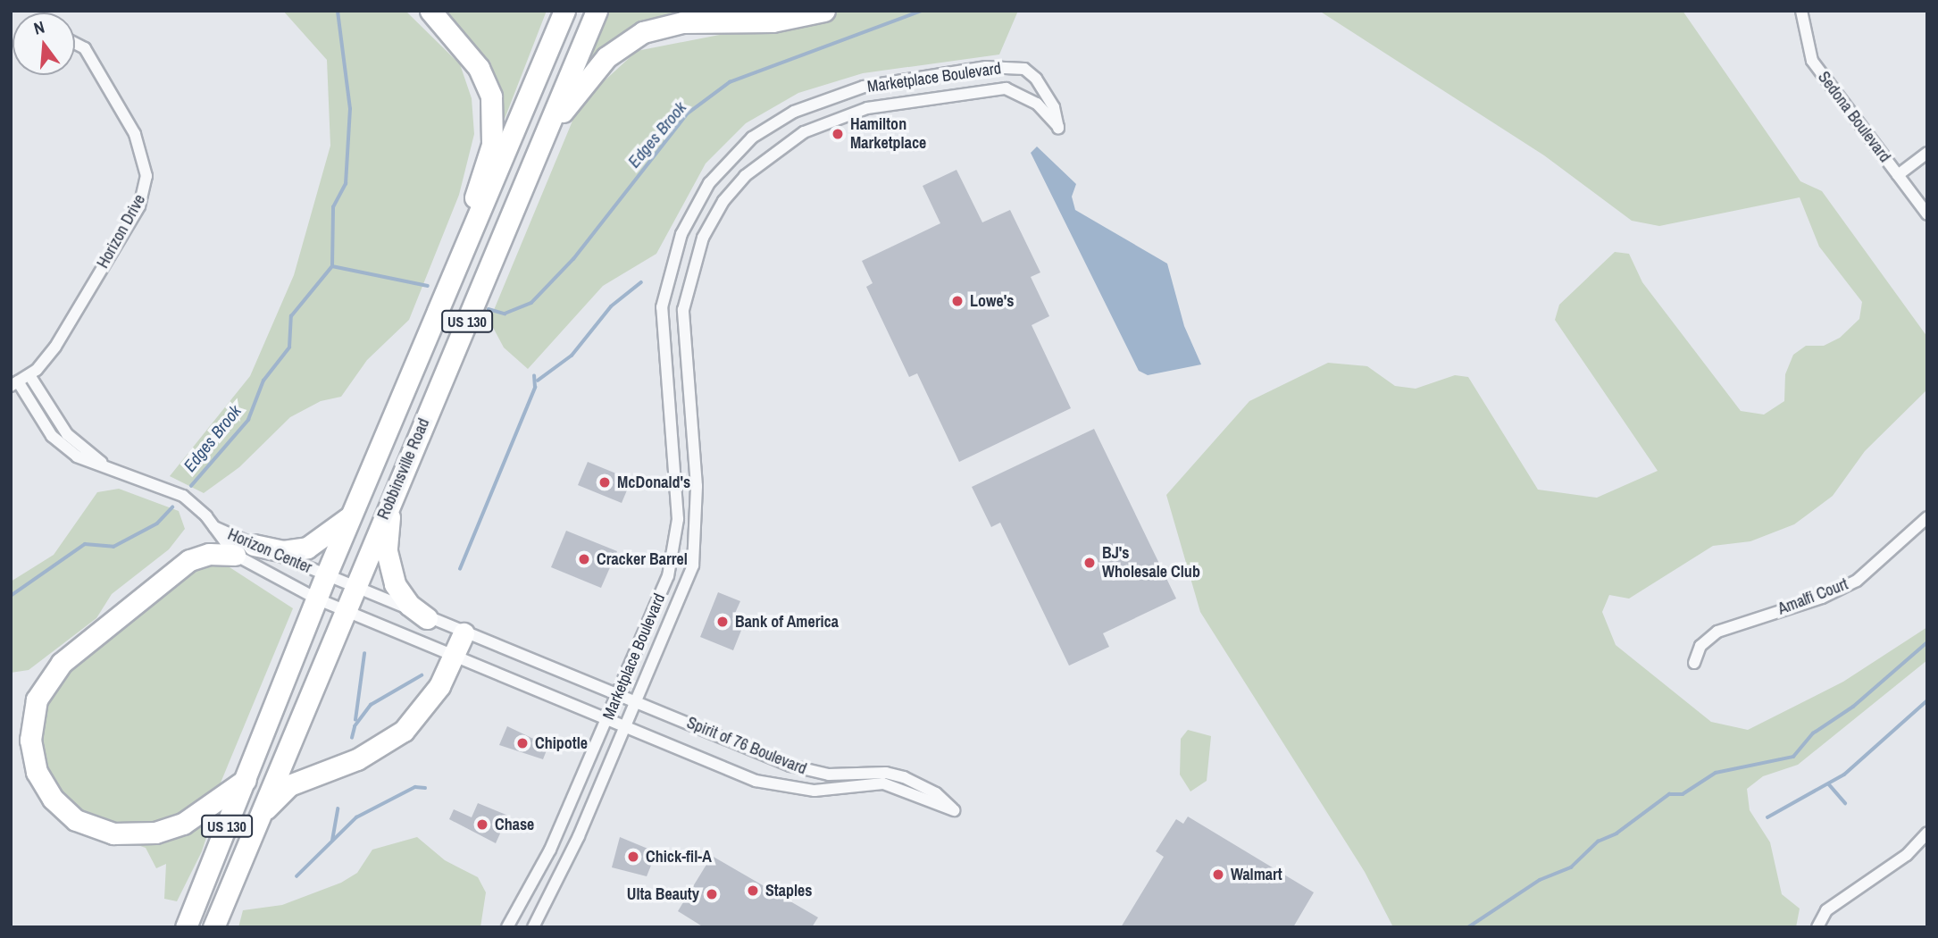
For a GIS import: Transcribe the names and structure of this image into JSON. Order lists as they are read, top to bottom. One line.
{"streets":{"highway":["US 130","Robbinsville Road"],"street":["Marketplace Boulevard","Sedona Boulevard","Horizon Drive","Horizon Center","Amalfi Court","Spirit of 76 Boulevard"]},"crossings":[["Marketplace Boulevard","Spirit of 76 Boulevard"],["Horizon Drive","Horizon Center"],["Robbinsville Road","Horizon Center"],["Robbinsville Road","Spirit of 76 Boulevard"],["Horizon Center","Spirit of 76 Boulevard"]],"water":["Edges Brook"],"places":["Hamilton Marketplace","Lowe's","McDonald's","Cracker Barrel","BJ's Wholesale Club","Bank of America","Chipotle","Chase","Chick-fil-A","Walmart","Staples","Ulta Beauty"],"north":"top"}
